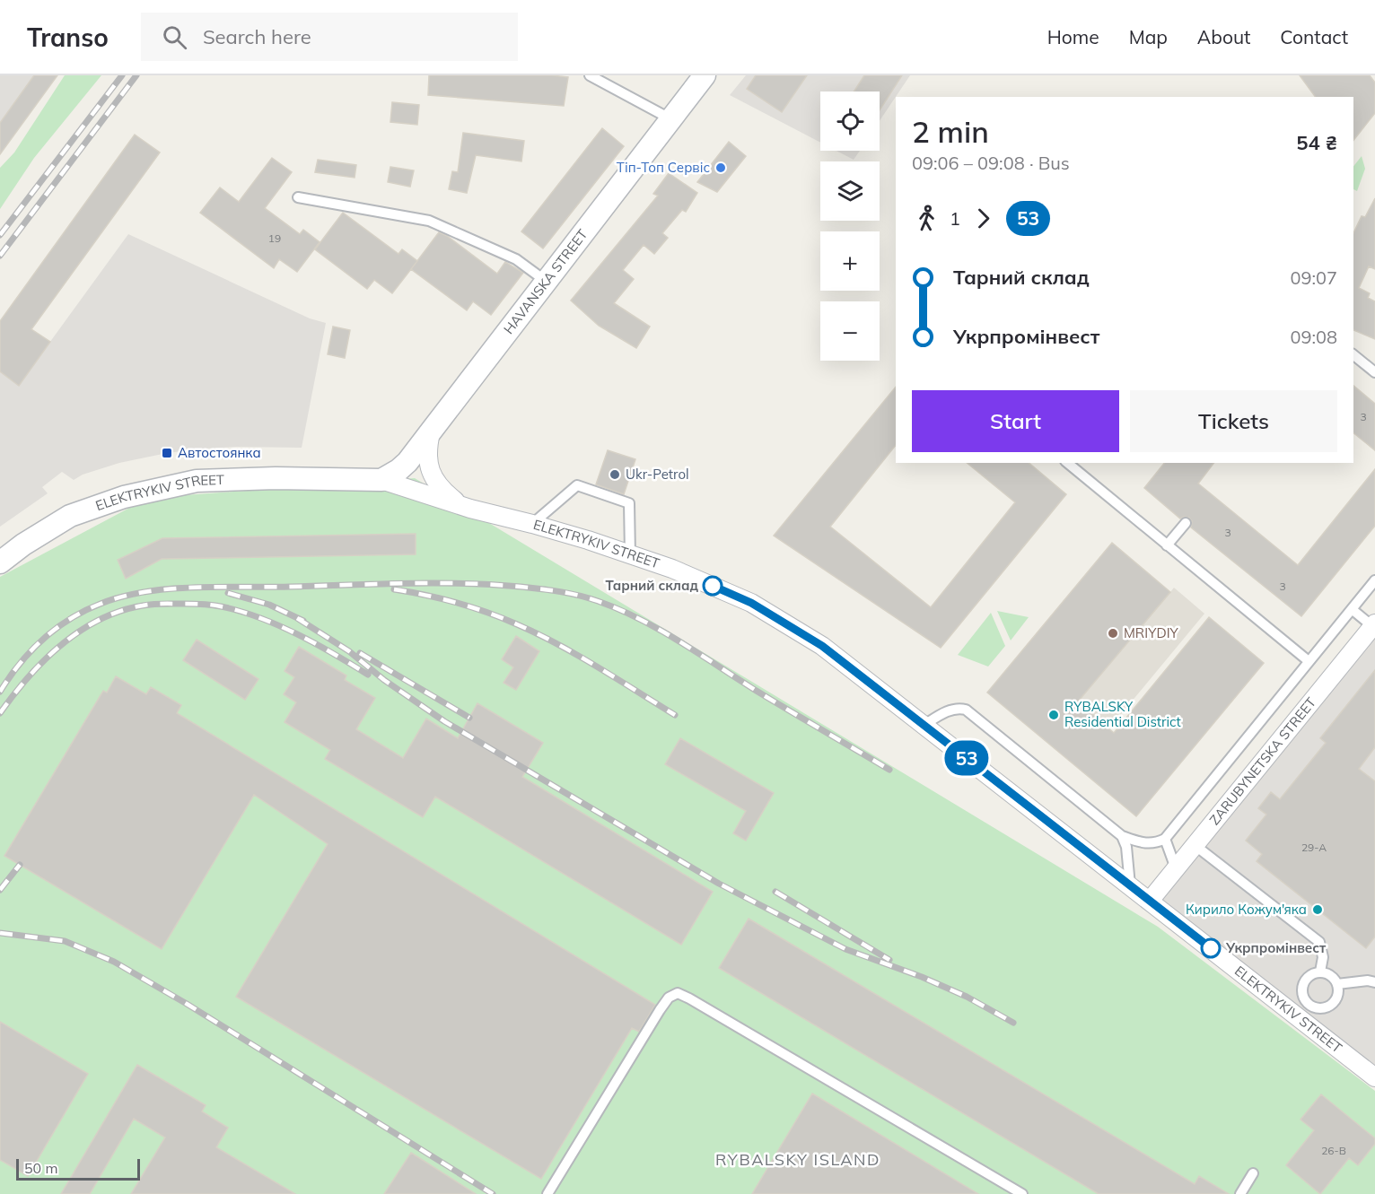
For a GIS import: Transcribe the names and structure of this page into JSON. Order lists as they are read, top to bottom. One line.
{"streets":{"street":["HAVANSKA STREET","ELEKTRYKIV STREET","ZARUBYNETSKA STREET"]},"crossings":[["HAVANSKA STREET","ELEKTRYKIV STREET"],["ELEKTRYKIV STREET","ZARUBYNETSKA STREET"]],"districts":["RYBALSKY ISLAND"],"places":{"other":["Тіп-Топ Сервіс","Ukr-Petrol","Тарний склад","MRIYDIY","RYBALSKY Residential District","Кирило Кожум'яка","Укрпромінвест"],"transit":["Автостоянка"]},"lines":["bus line 53"],"house_numbers":["19","3","3","3","29-А","26-В"],"scale_bar":"50 m","page":{"header":"Transo","search":"Search here","nav":["Home","Map","About","Contact"],"on_map":"53","map_buttons":["+","−"],"heading":["2 min","09:06 – 09:08 · Bus","54 ₴"],"legs":["1","53"],"list":[{"name":"Тарний склад","value":"09:07"},{"name":"Укрпромінвест","value":"09:08"}],"buttons":["Start","Tickets"],"scale":"50 m"}}
